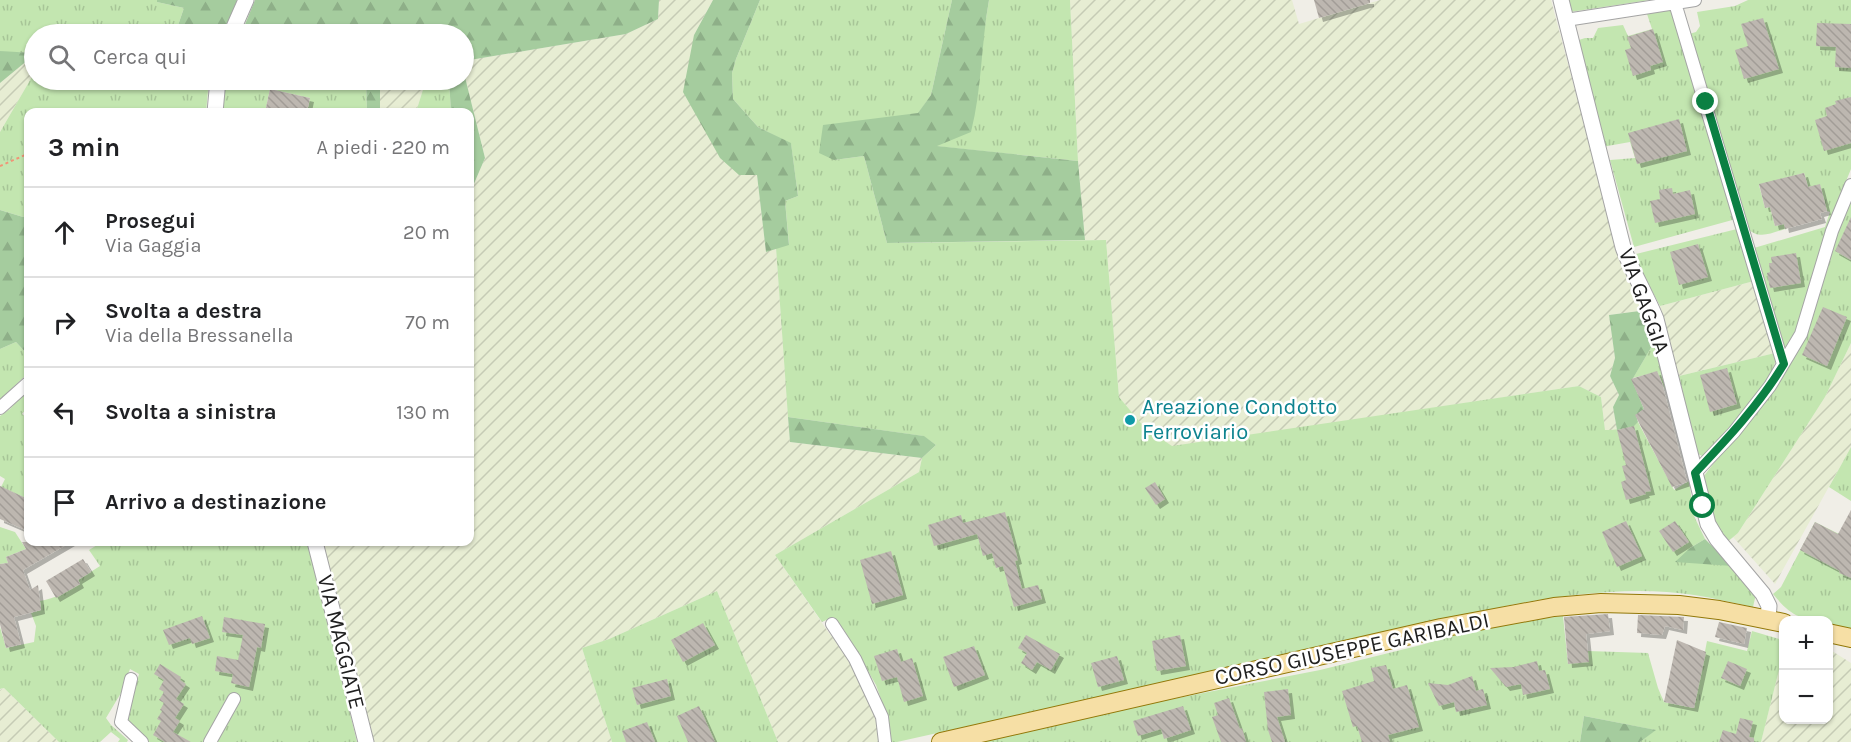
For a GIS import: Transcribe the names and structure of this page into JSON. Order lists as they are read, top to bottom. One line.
{"streets":{"main road":["CORSO GIUSEPPE GARIBALDI"],"street":["VIA GAGGIA","VIA MAGGIATE"]},"crossings":[["VIA GAGGIA","CORSO GIUSEPPE GARIBALDI"]],"places":["Areazione Condotto Ferroviario"],"page":{"search":"Cerca qui","heading":["3 min","A piedi · 220 m"],"list":[["Prosegui","Via Gaggia","20 m"],["Svolta a destra","Via della Bressanella","70 m"],["Svolta a sinistra","130 m"],"Arrivo a destinazione"],"map_buttons":["+","−"]}}
